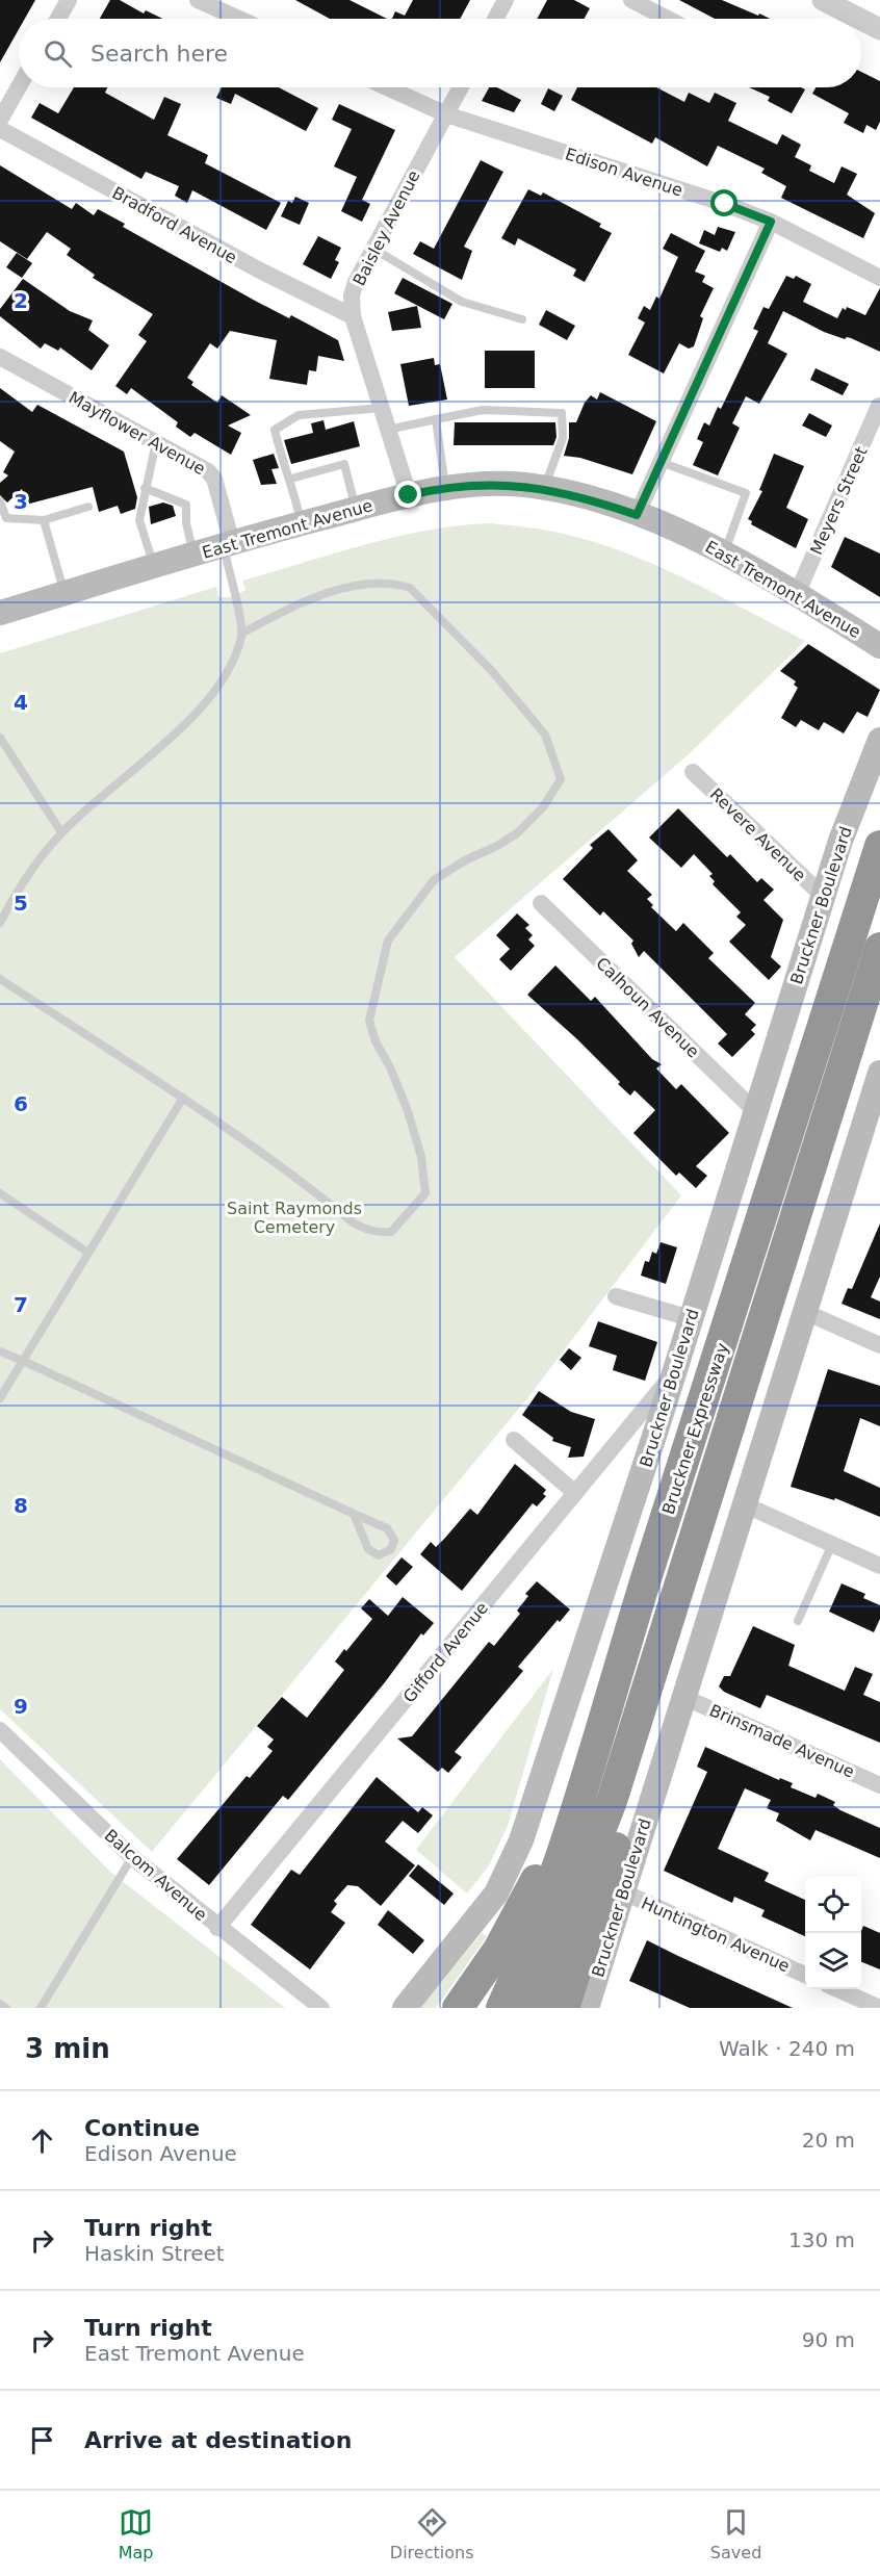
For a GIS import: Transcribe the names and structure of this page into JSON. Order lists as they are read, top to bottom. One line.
{"streets":{"highway":["Bruckner Expressway"],"main road":["East Tremont Avenue","Bruckner Boulevard"],"street":["Edison Avenue","Bradford Avenue","Baisley Avenue","Mayflower Avenue","Meyers Street","Revere Avenue","Calhoun Avenue","Gifford Avenue","Brinsmade Avenue","Balcom Avenue","Huntington Avenue"]},"crossings":[["Edison Avenue","Baisley Avenue"],["Bradford Avenue","Baisley Avenue"],["Baisley Avenue","East Tremont Avenue"],["Mayflower Avenue","East Tremont Avenue"],["Meyers Street","East Tremont Avenue"],["Revere Avenue","Bruckner Boulevard"],["Bruckner Boulevard","Calhoun Avenue"],["Bruckner Boulevard","Gifford Avenue"],["Bruckner Boulevard","Brinsmade Avenue"],["Bruckner Boulevard","Huntington Avenue"],["Gifford Avenue","Balcom Avenue"]],"parks":["Saint Raymonds Cemetery"],"page":{"search":"Search here","heading":["3 min","Walk · 240 m"],"list":[["Continue","Edison Avenue","20 m"],["Turn right","Haskin Street","130 m"],["Turn right","East Tremont Avenue","90 m"],"Arrive at destination"],"nav":["Map","Directions","Saved"]},"grid":{"rows":["2","3","4","5","6","7","8","9"]}}
